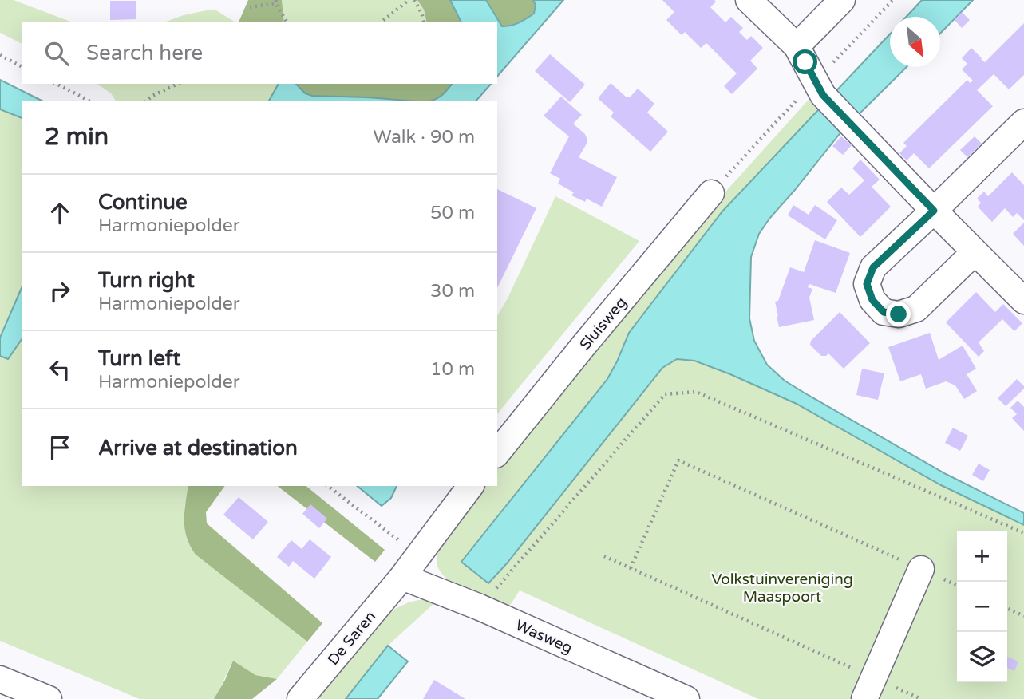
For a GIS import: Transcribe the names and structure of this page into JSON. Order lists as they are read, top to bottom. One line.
{"streets":{"street":["Sluisweg","Wasweg","De Saren"]},"crossings":[["Wasweg","De Saren"]],"parks":["Volkstuinvereniging Maaspoort"],"north":"bottom right","page":{"search":"Search here","heading":["2 min","Walk · 90 m"],"list":[["Continue","Harmoniepolder","50 m"],["Turn right","Harmoniepolder","30 m"],["Turn left","Harmoniepolder","10 m"],"Arrive at destination"],"map_buttons":["+","−"]}}
